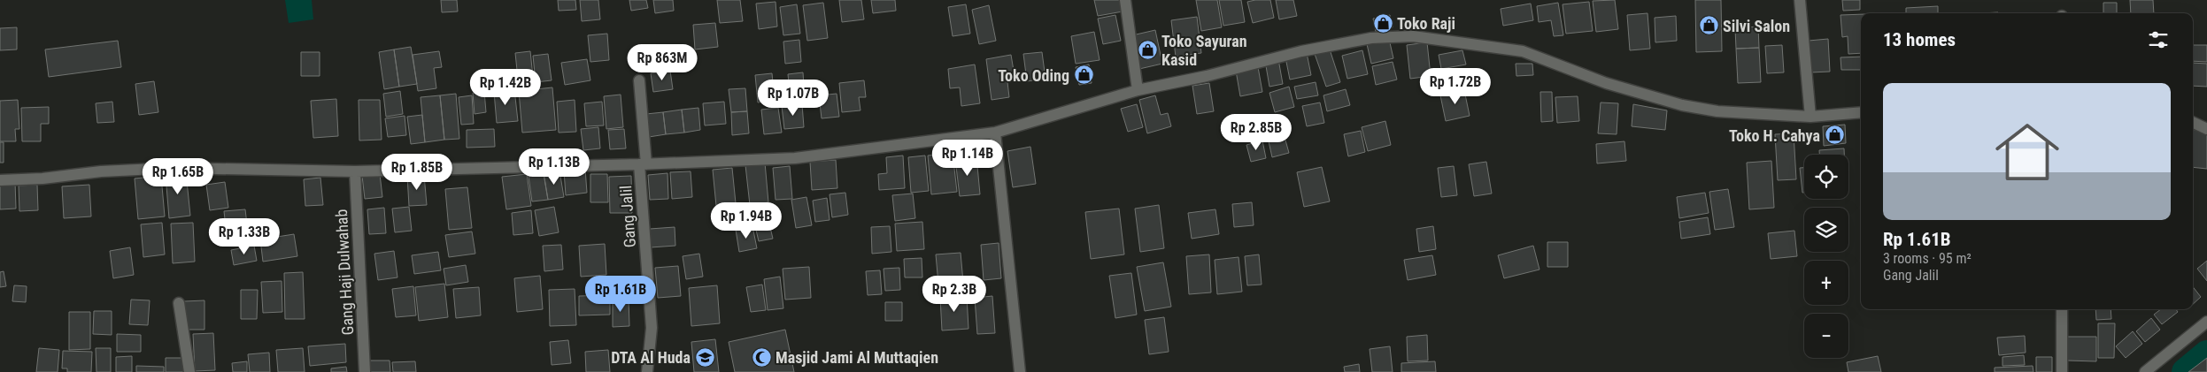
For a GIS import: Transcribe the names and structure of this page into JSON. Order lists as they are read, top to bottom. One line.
{"streets":{"street":["Gang Jalil","Gang Haji Dulwahab"]},"places":{"shop":["Toko Raji","Silvi Salon","Toko Sayuran Kasid","Toko Oding","Toko H. Cahya"],"school or university":["DTA Al Huda"],"mosque":["Masjid Jami Al Muttaqien"]},"page":{"heading":"13 homes","price":["Rp 863M","Rp 1.72B","Rp 1.42B","Rp 1.07B","Rp 2.85B","Rp 1.14B","Rp 1.13B","Rp 1.85B","Rp 1.65B","Rp 1.94B","Rp 1.33B","Rp 1.61B","Rp 2.3B"],"list":[{"name":"Rp 1.61B","note":"3 rooms · 95 m² · Gang Jalil"}],"map_buttons":["+","−"]}}
